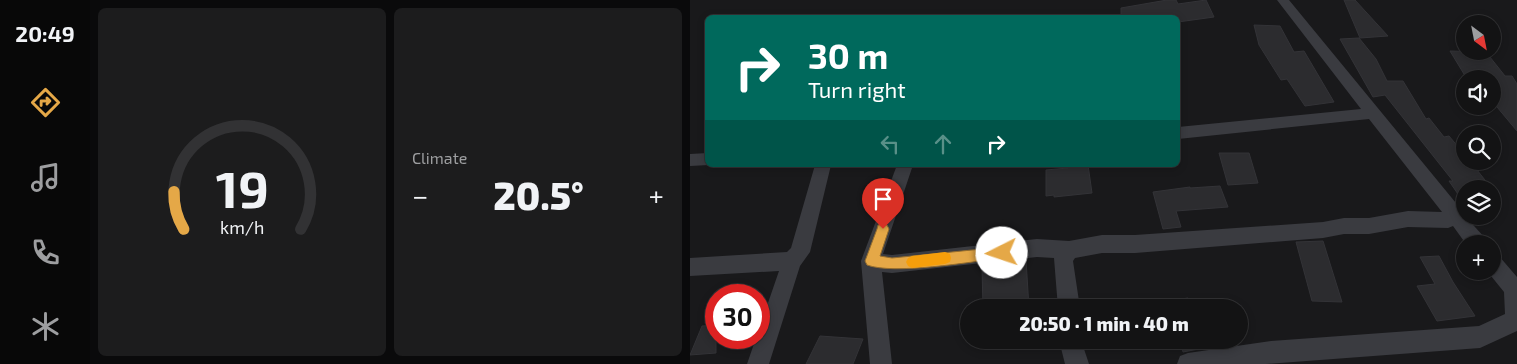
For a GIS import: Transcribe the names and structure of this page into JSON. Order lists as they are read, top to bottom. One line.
{"north":"bottom right","page":{"tabs":"20:49","tile":"Climate","map_buttons":"+","turn":["30 m","Turn right"],"heat":["−","20.5°","+"],"limit":"30","trip":"20:50 · 1 min · 40 m","gauge":["19","km/h"]}}
